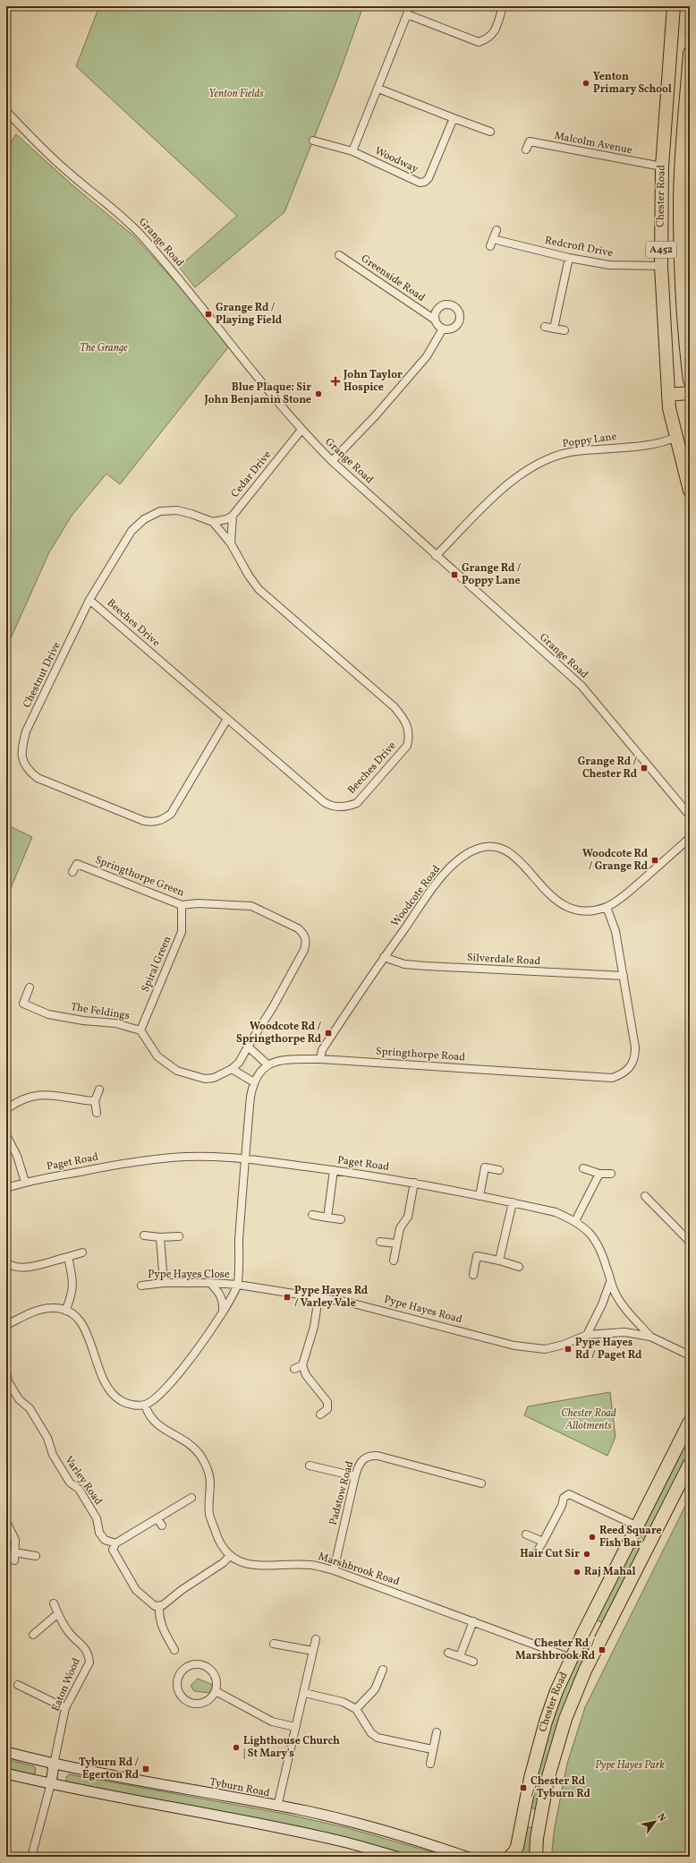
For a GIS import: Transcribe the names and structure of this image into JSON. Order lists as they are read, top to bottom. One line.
{"streets":{"highway":["Chester Road","A452"],"main road":["Tyburn Road"],"street":["Malcolm Avenue","Woodway","Grange Road","Redcroft Drive","Greenside Road","Poppy Lane","Cedar Drive","Beeches Drive","Chestnut Drive","Springthorpe Green","Woodcote Road","Silverdale Road","Spiral Green","The Feldings","Springthorpe Road","Paget Road","Pype Hayes Close","Pype Hayes Road","Varley Road","Padstow Road","Marshbrook Road","Eaton Wood"]},"crossings":[["Malcolm Avenue","Chester Road"],["Chester Road","Redcroft Drive"],["Chester Road","Poppy Lane"],["Chester Road","Marshbrook Road"],["Grange Road","Poppy Lane"],["Grange Road","Cedar Drive"],["Cedar Drive","Beeches Drive"],["Beeches Drive","Chestnut Drive"],["Springthorpe Green","Spiral Green"],["Springthorpe Green","The Feldings"],["Woodcote Road","Silverdale Road"],["Woodcote Road","Springthorpe Road"],["Silverdale Road","Springthorpe Road"],["Spiral Green","The Feldings"],["Paget Road","Pype Hayes Road"],["Pype Hayes Close","Pype Hayes Road"],["Padstow Road","Marshbrook Road"],["Eaton Wood","Tyburn Road"]],"parks":["Yenton Fields","The Grange","Chester Road Allotments","Pype Hayes Park"],"places":{"other":["Yenton Primary School","Blue Plaque: Sir John Benjamin Stone","Reed Square Fish Bar","Hair Cut Sir","Raj Mahal","Lighthouse Church | St Mary's"],"transit":["Grange Rd / Playing Field","Grange Rd / Poppy Lane","Grange Rd / Chester Rd","Woodcote Rd / Grange Rd","Woodcote Rd / Springthorpe Rd","Pype Hayes Rd / Varley Vale","Pype Hayes Rd / Paget Rd","Chester Rd / Marshbrook Rd","Tyburn Rd / Egerton Rd","Chester Rd / Tyburn Rd"],"health":["John Taylor Hospice"]},"north":"top right"}
